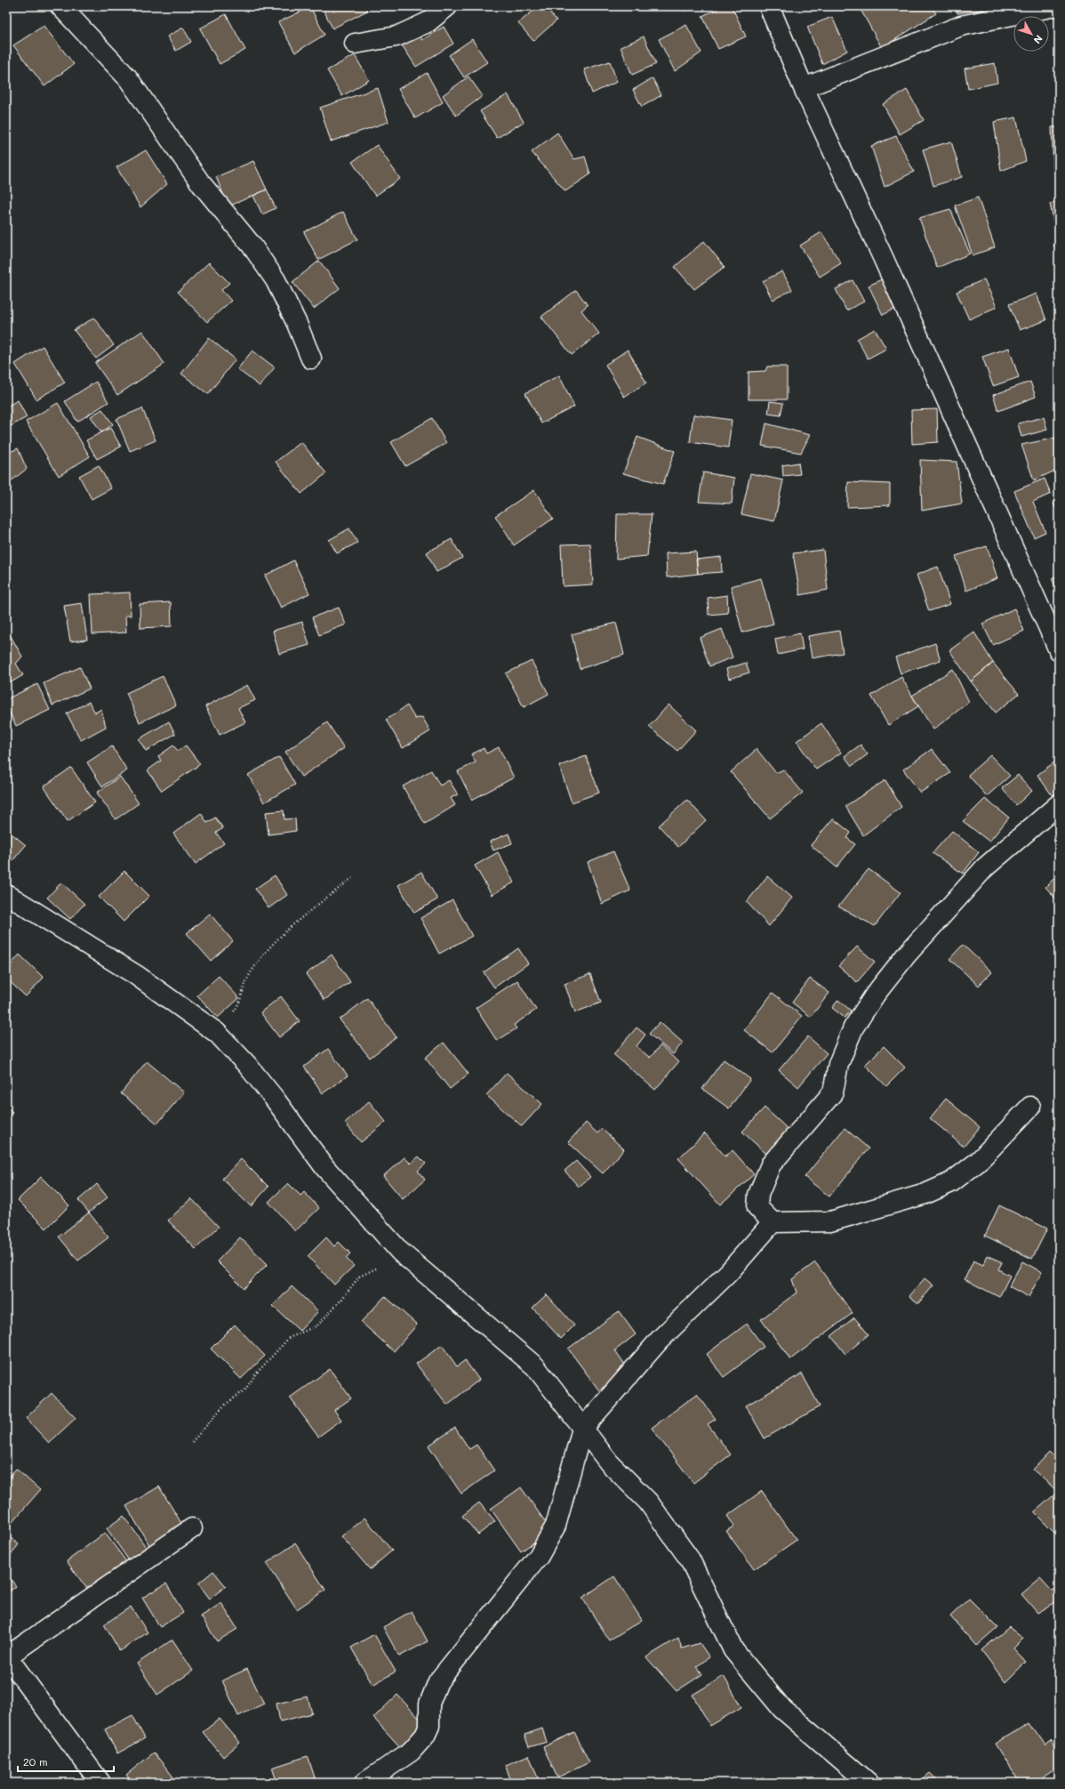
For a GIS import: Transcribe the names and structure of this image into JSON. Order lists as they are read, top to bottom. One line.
{"scale_bar":"20 m","north":"bottom right"}
